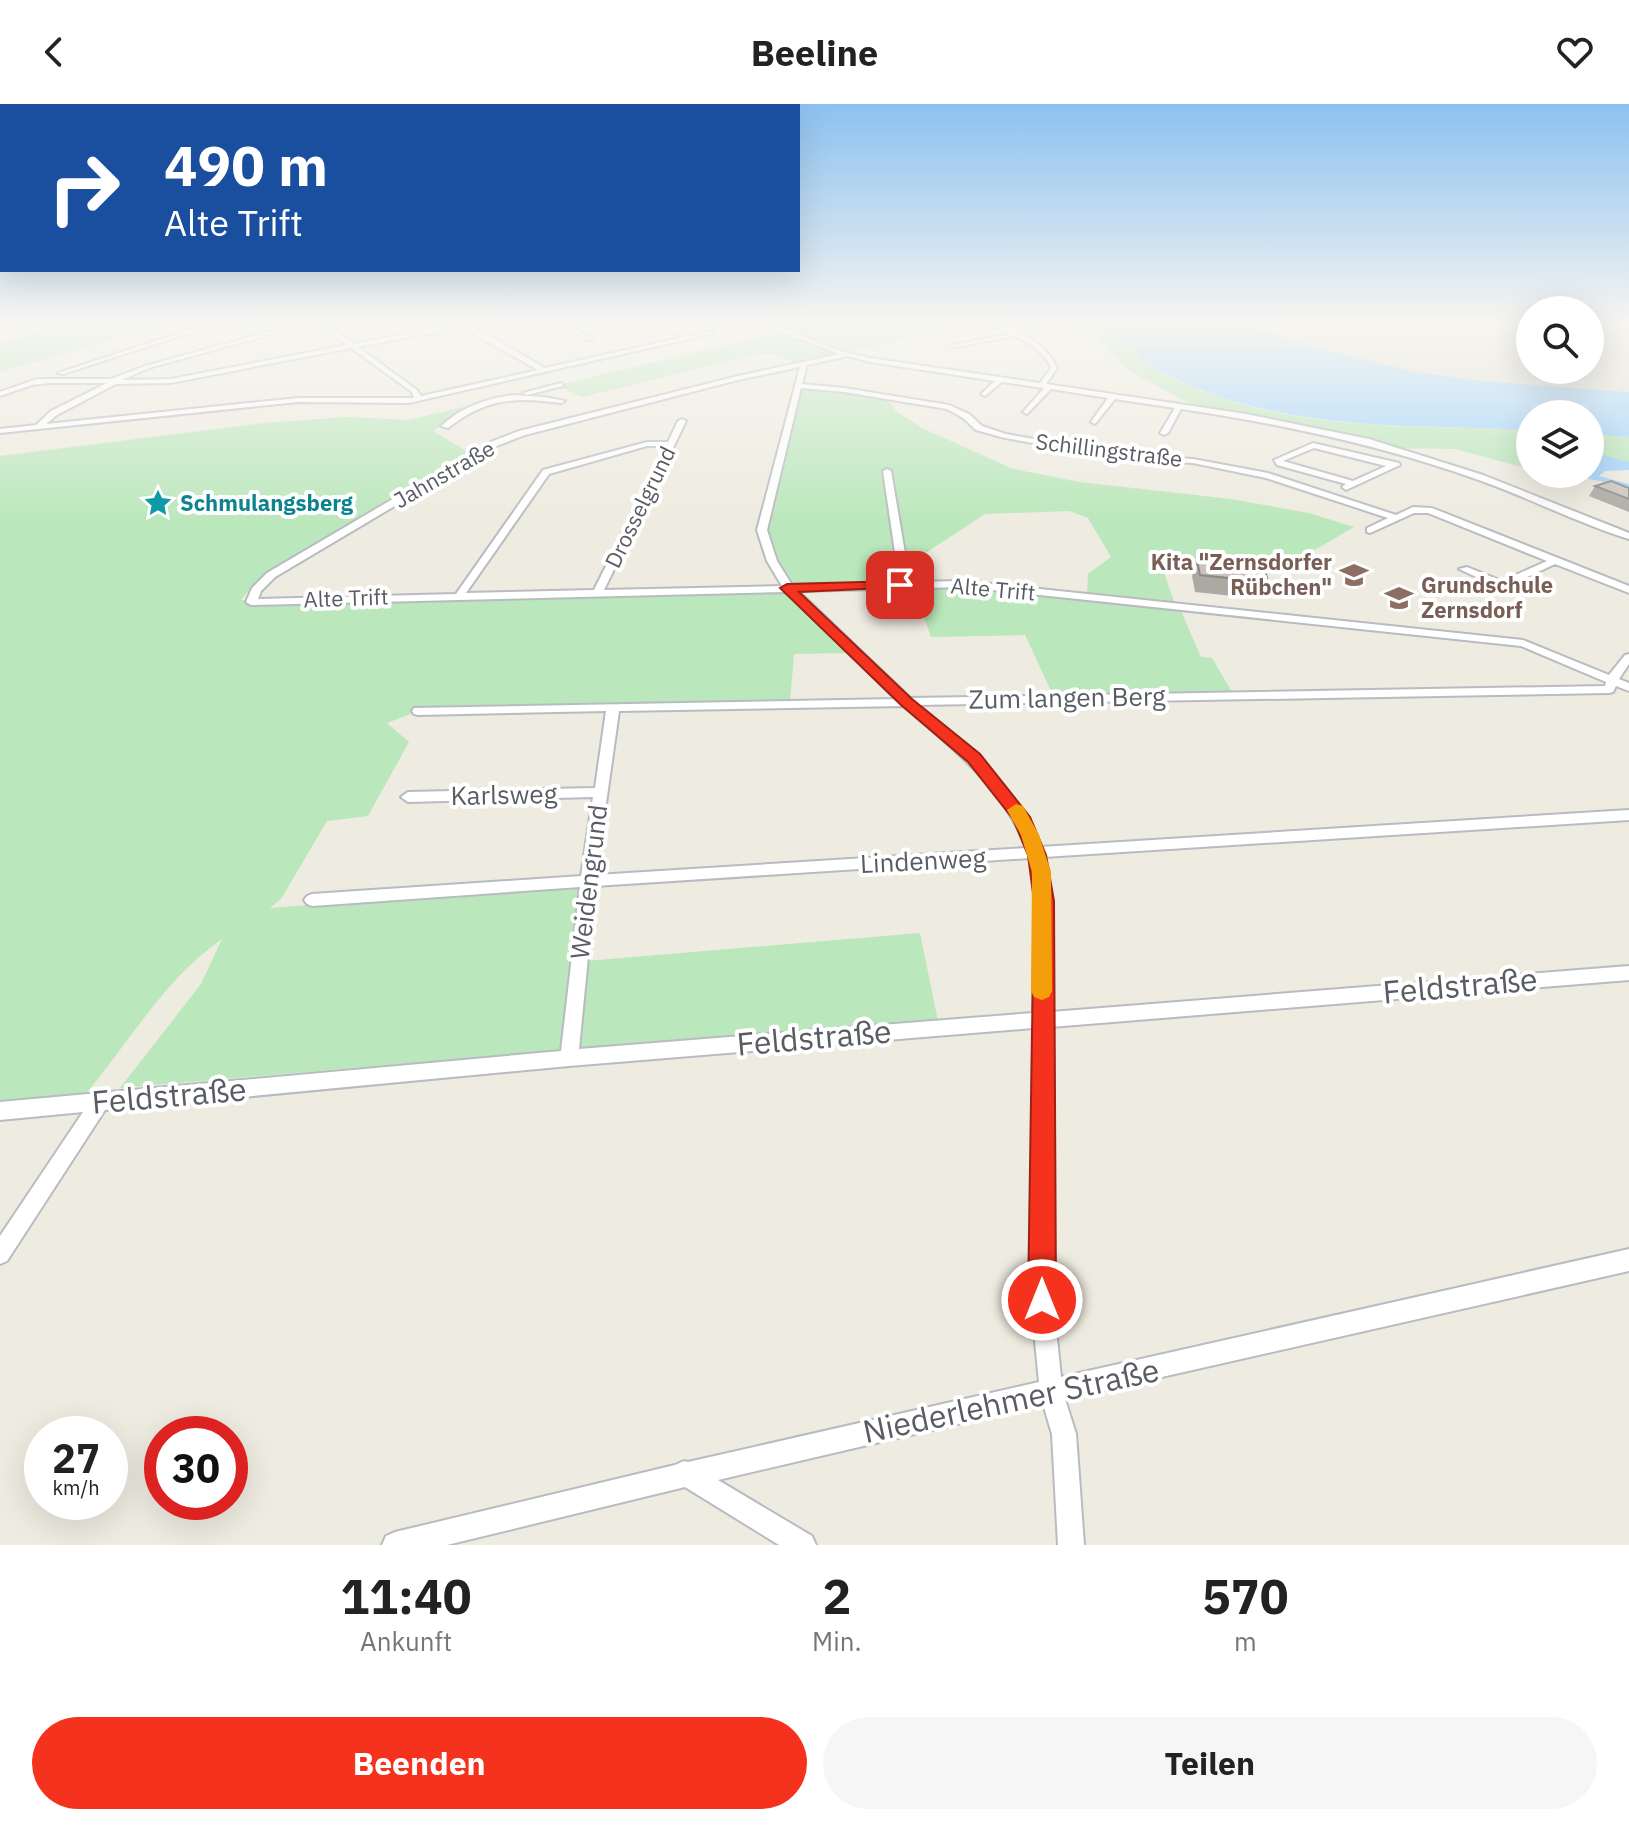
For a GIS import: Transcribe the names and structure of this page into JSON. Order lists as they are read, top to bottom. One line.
{"streets":{"street":["Schillingstraße","Jahnstraße","Drosselgrund","Alte Trift","Zum langen Berg","Karlsweg","Lindenweg","Weidengrund","Feldstraße","Niederlehmer Straße"]},"crossings":[["Jahnstraße","Alte Trift"],["Drosselgrund","Alte Trift"],["Alte Trift","Zum langen Berg"],["Zum langen Berg","Weidengrund"],["Karlsweg","Weidengrund"],["Lindenweg","Weidengrund"],["Weidengrund","Feldstraße"]],"places":{"place":["Schmulangsberg"],"school or university":["Kita \"Zernsdorfer Rübchen\"","Grundschule Zernsdorf"]},"page":{"header":"Beeline","turn":["490 m","Alte Trift"],"speed":"27 km/h","limit":"30","eta":["11:40","Ankunft","2","Min.","570","m"],"buttons":["Beenden","Teilen"]}}
